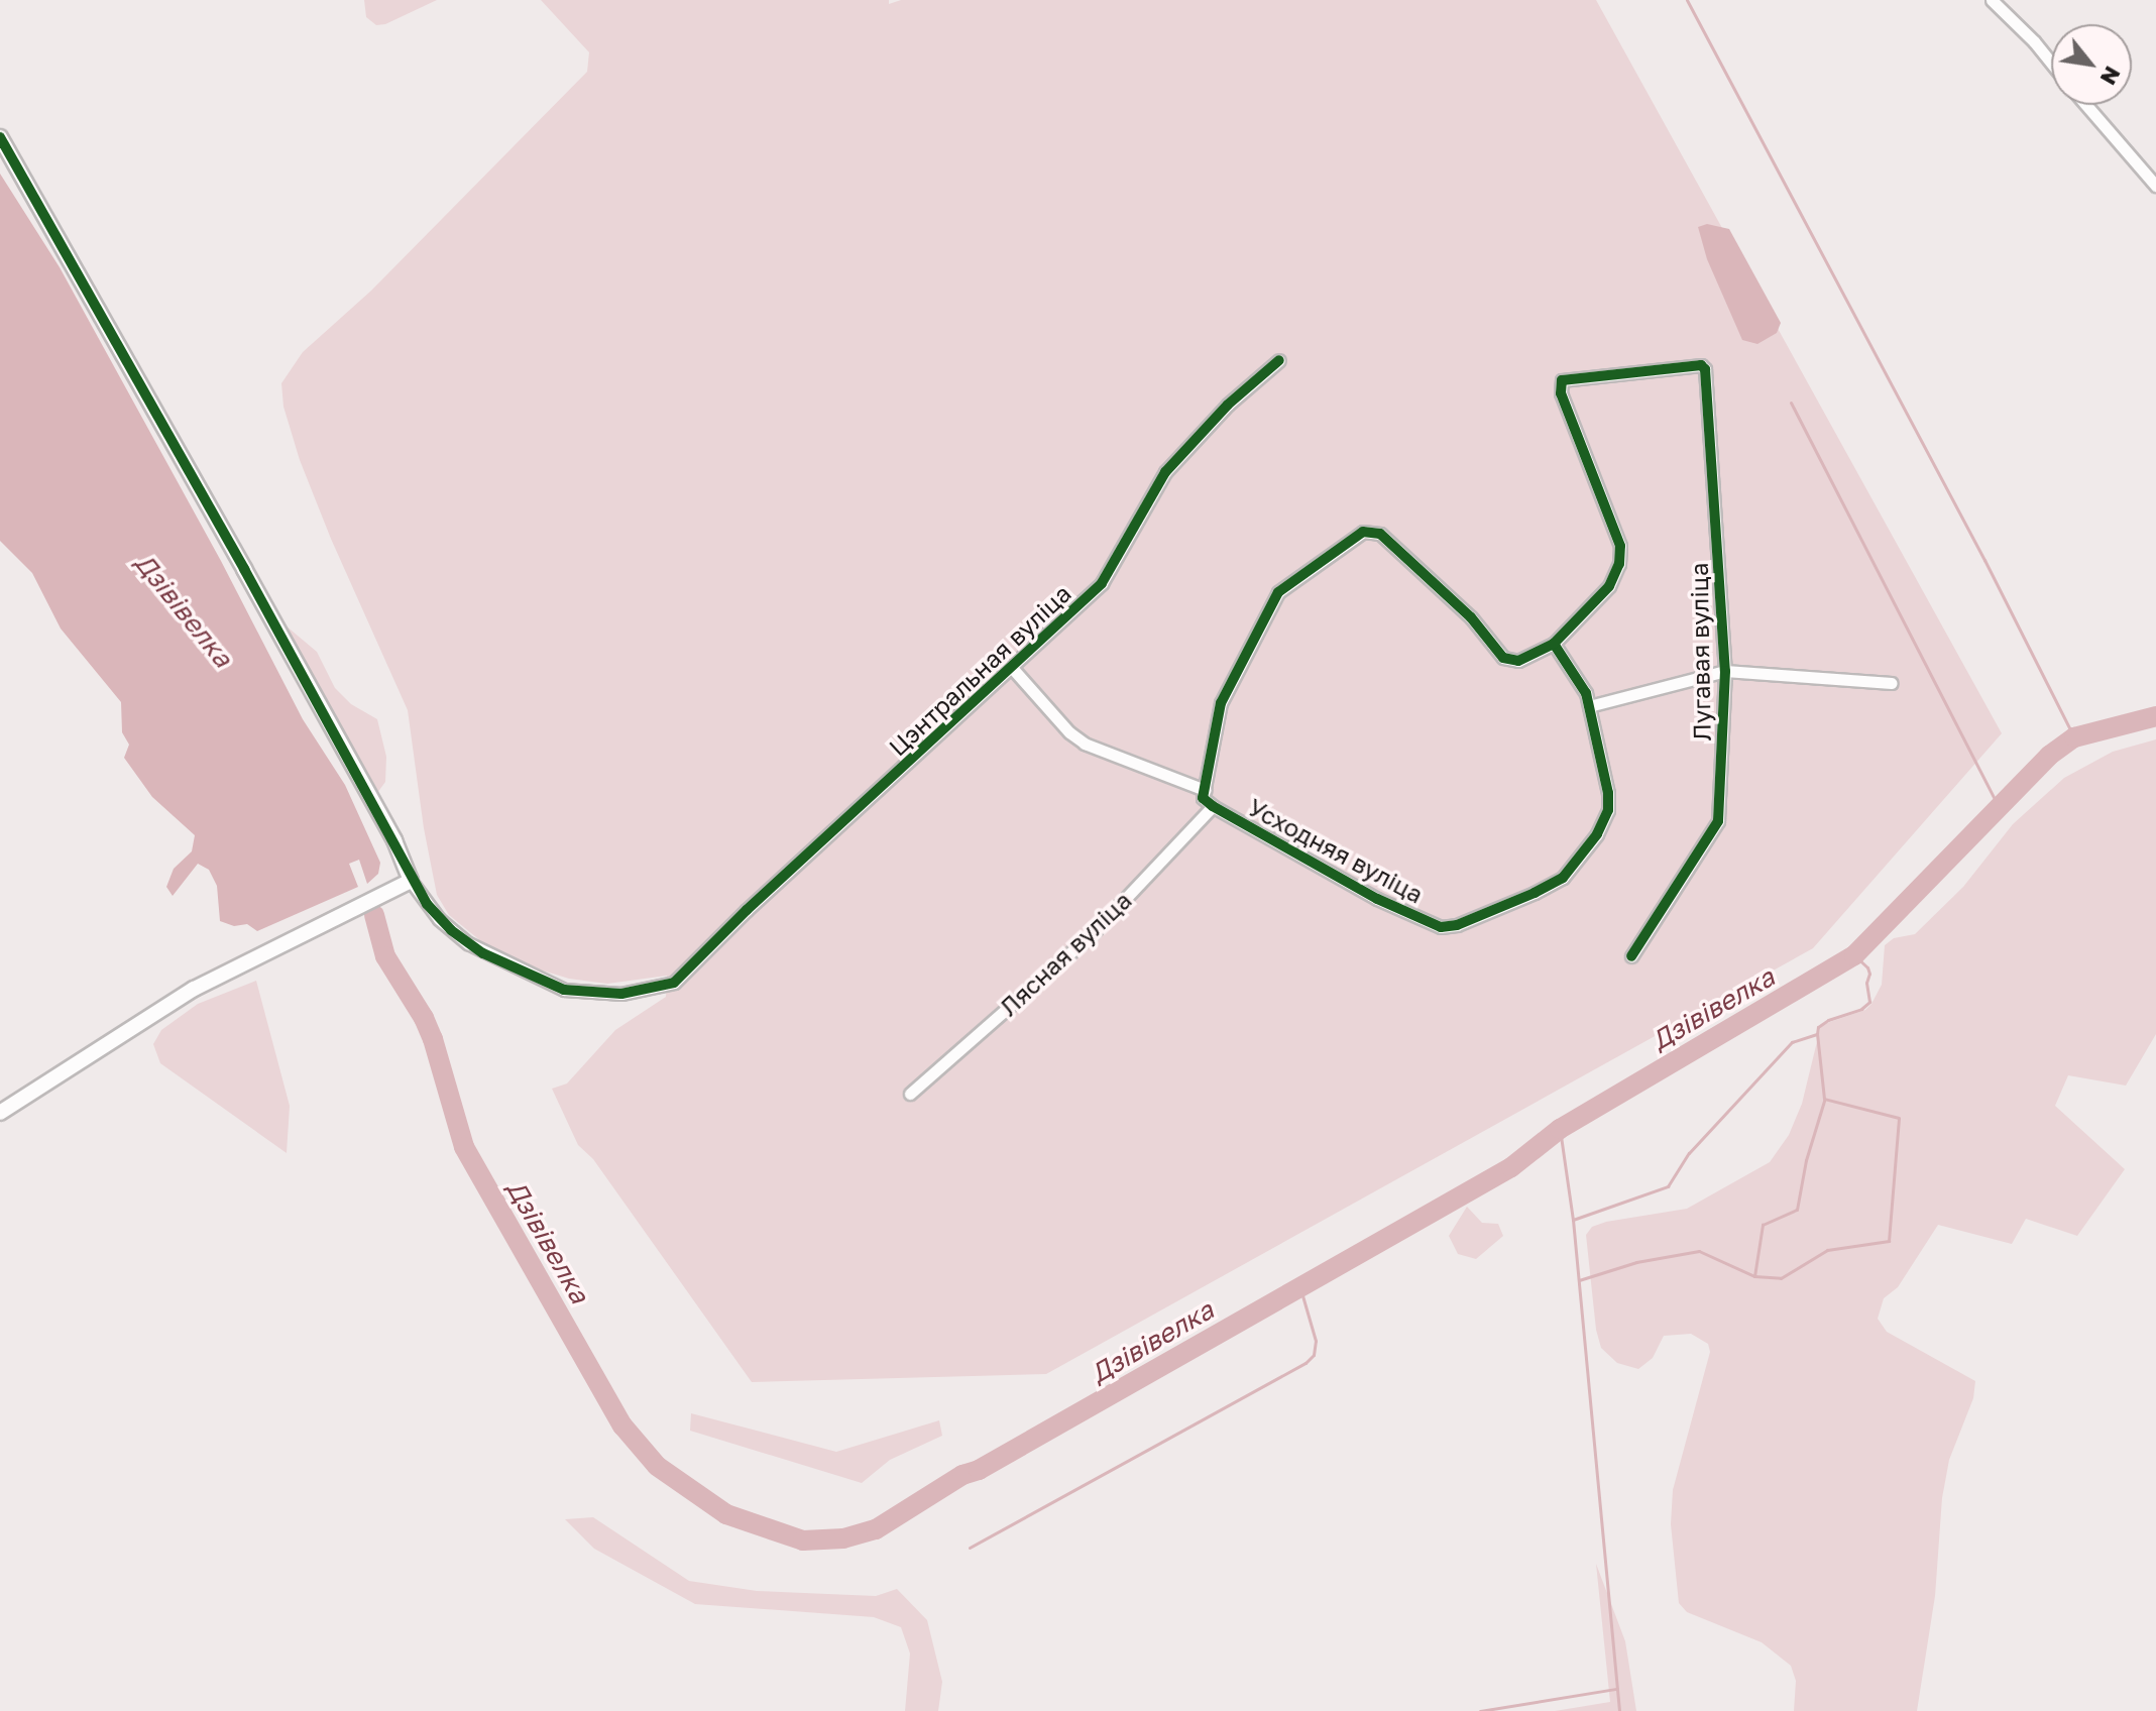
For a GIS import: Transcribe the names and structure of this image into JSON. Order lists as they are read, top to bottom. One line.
{"streets":{"street":["Лугавая вуліца","Цэнтральная вуліца","Усходняя вуліца","Лясная вуліца"]},"crossings":[["Усходняя вуліца","Лясная вуліца"]],"water":["Дзівівелка"],"north":"bottom right"}
